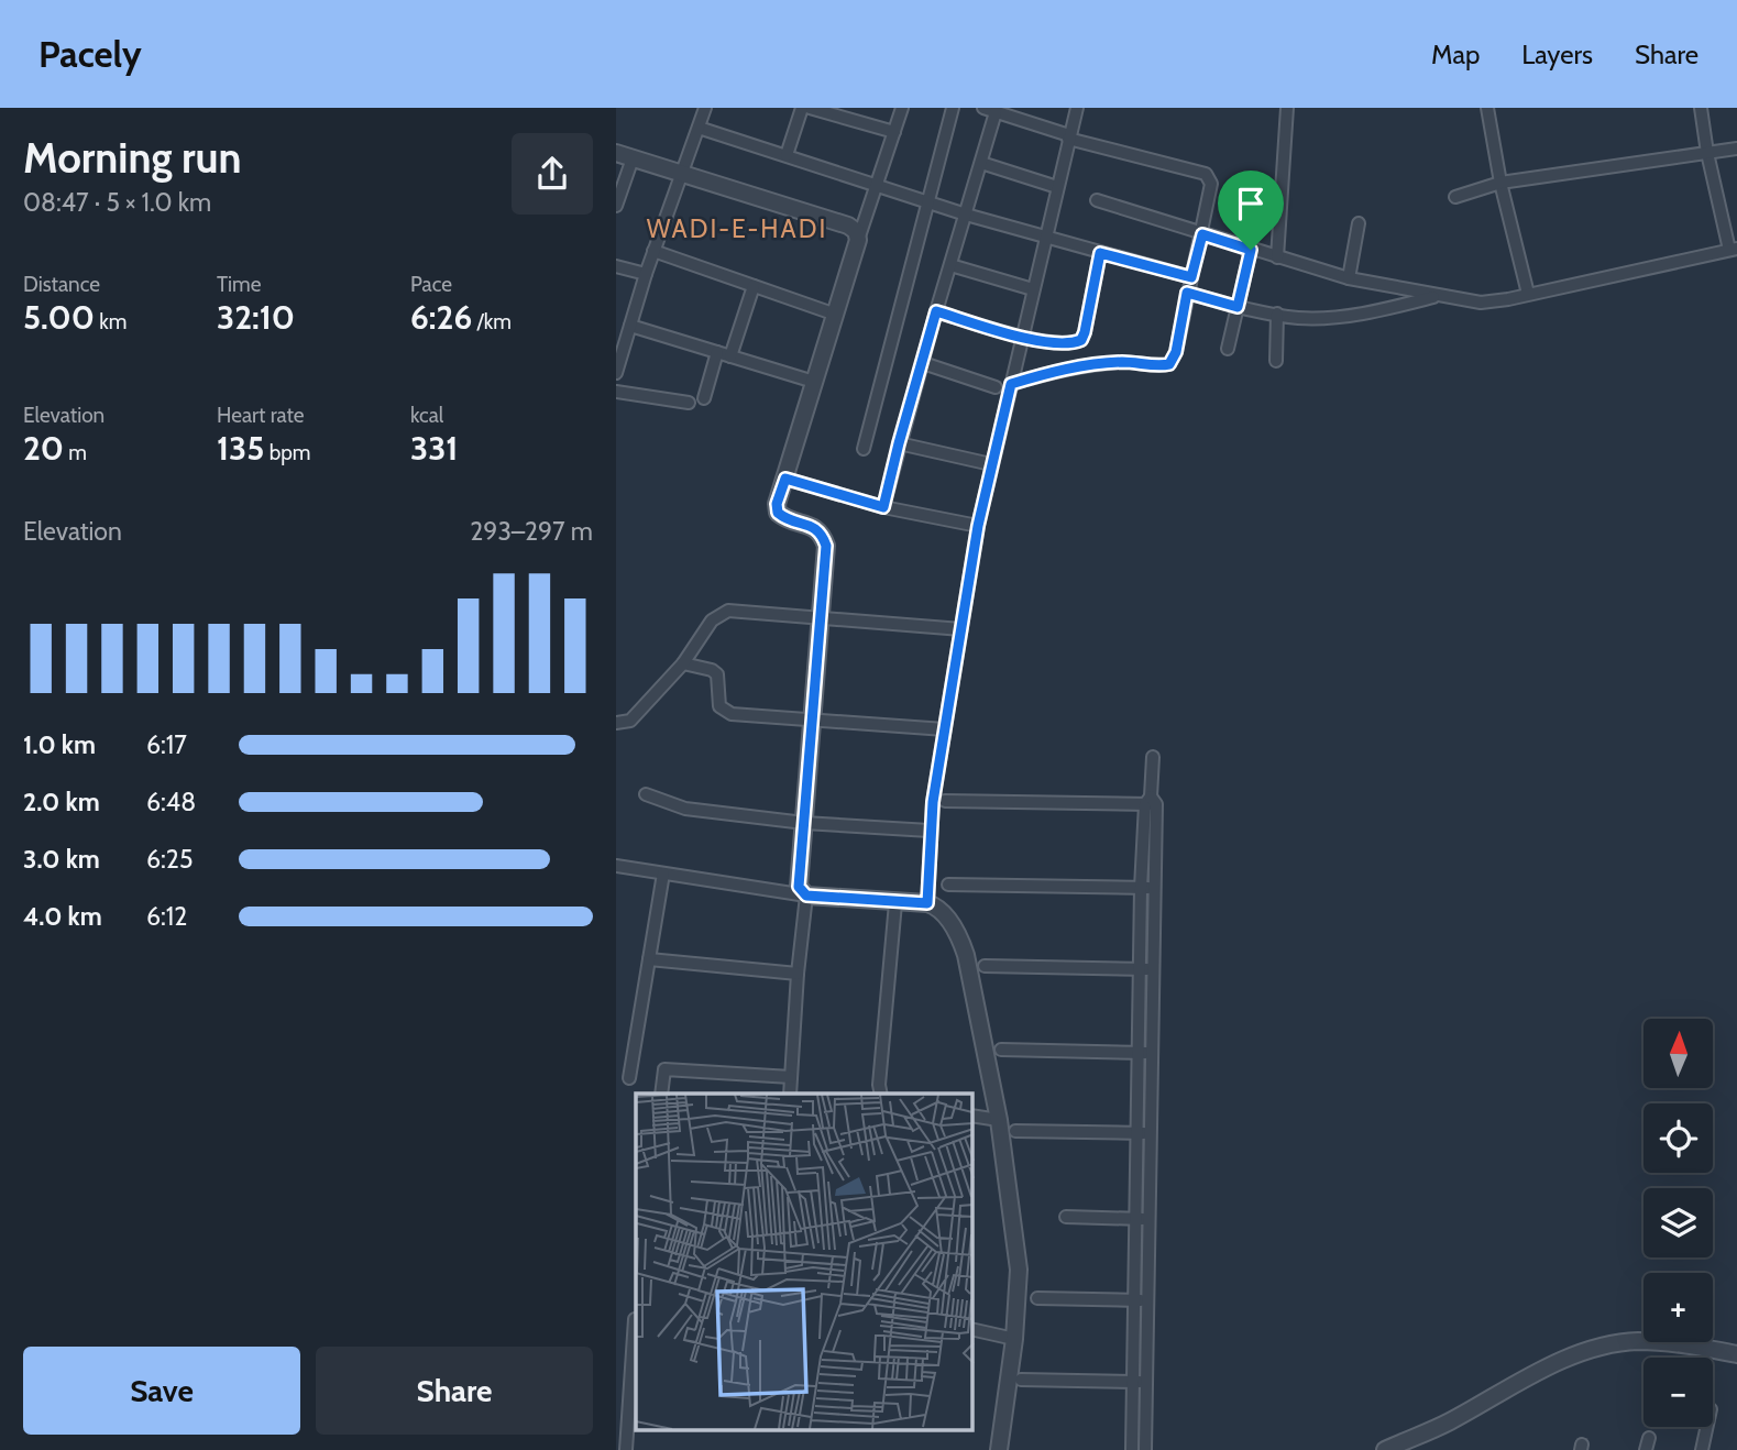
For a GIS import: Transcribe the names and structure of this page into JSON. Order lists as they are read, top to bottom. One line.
{"districts":["WADI-E-HADI"],"north":"top","page":{"header":"Pacely","nav":["Map","Layers","Share"],"heading":["Morning run","08:47 · 5 × 1.0 km"],"stats":[["Distance","5.00 km"],["Time","32:10"],["Pace","6:26 /km"],["Elevation","20 m"],["Heart rate","135 bpm"],["kcal","331"]],"chart":["Elevation","293–297 m"],"list":[{"name":"1.0 km","note":"6:17"},{"name":"2.0 km","note":"6:48"},{"name":"3.0 km","note":"6:25"},{"name":"4.0 km","note":"6:12"}],"map_buttons":["+","−"],"buttons":["Save","Share"]}}
